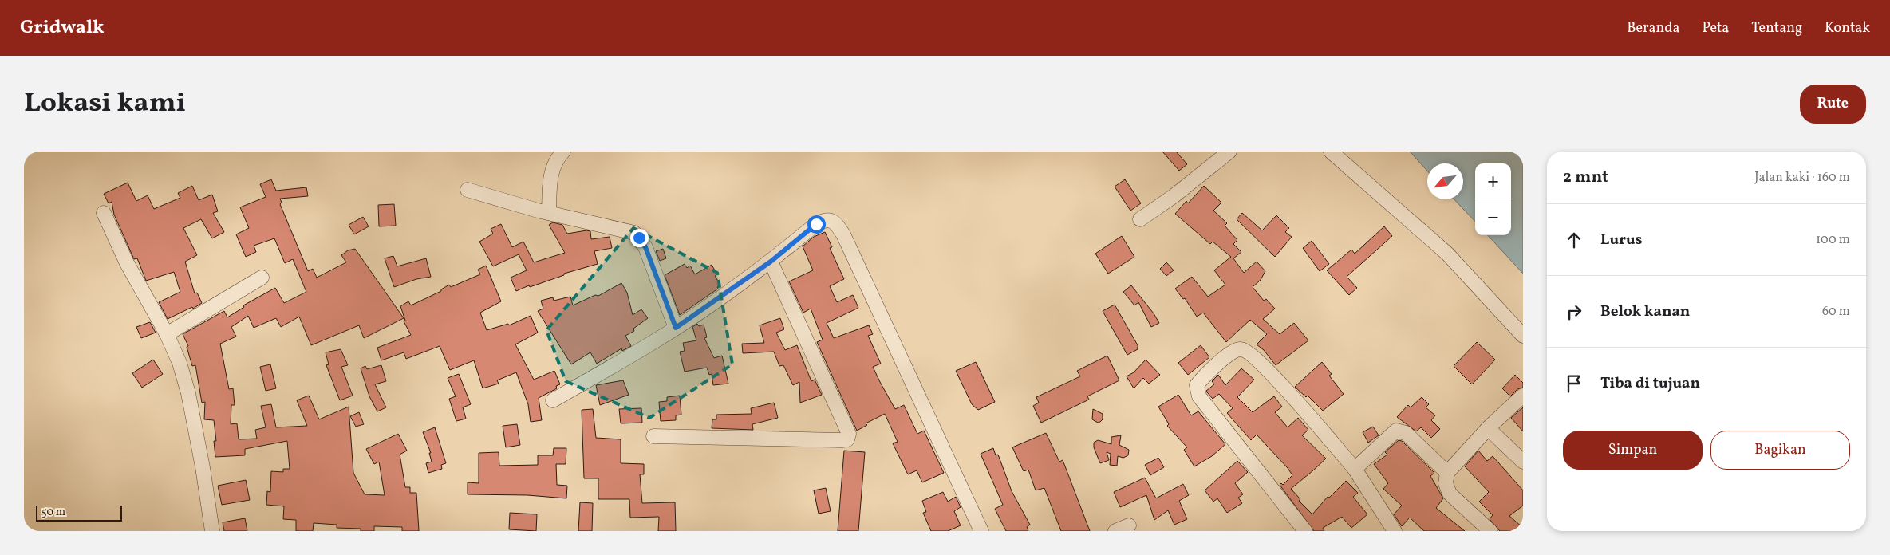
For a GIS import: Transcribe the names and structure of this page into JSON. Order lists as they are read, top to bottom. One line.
{"scale_bar":"50 m","north":"bottom left","page":{"header":"Gridwalk","nav":["Beranda","Peta","Tentang","Kontak"],"title":"Lokasi kami","buttons":["Rute",["Simpan","Bagikan"]],"heading":["2 mnt","Jalan kaki · 160 m"],"map_buttons":["+","−"],"list":[["Lurus","100 m"],["Belok kanan","60 m"],"Tiba di tujuan"],"scale":"50 m"}}
